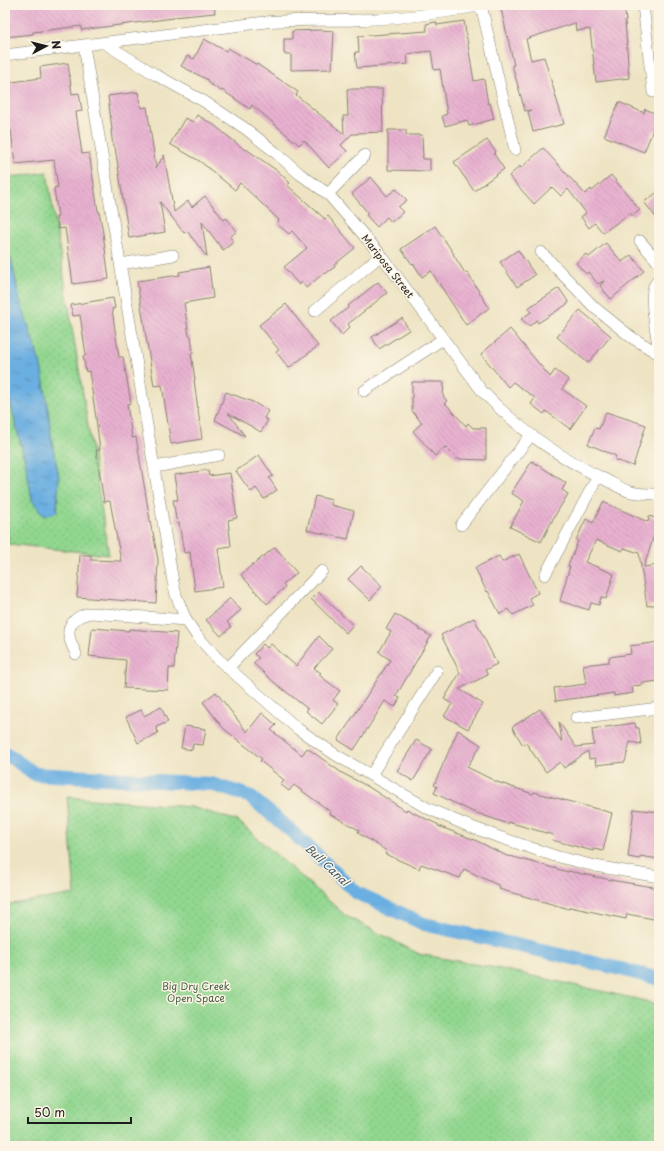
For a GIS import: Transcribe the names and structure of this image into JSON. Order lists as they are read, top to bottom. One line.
{"streets":{"street":["Mariposa Street"]},"water":["Bull Canal"],"parks":["Big Dry Creek Open Space"],"scale_bar":"50 m","north":"right"}
